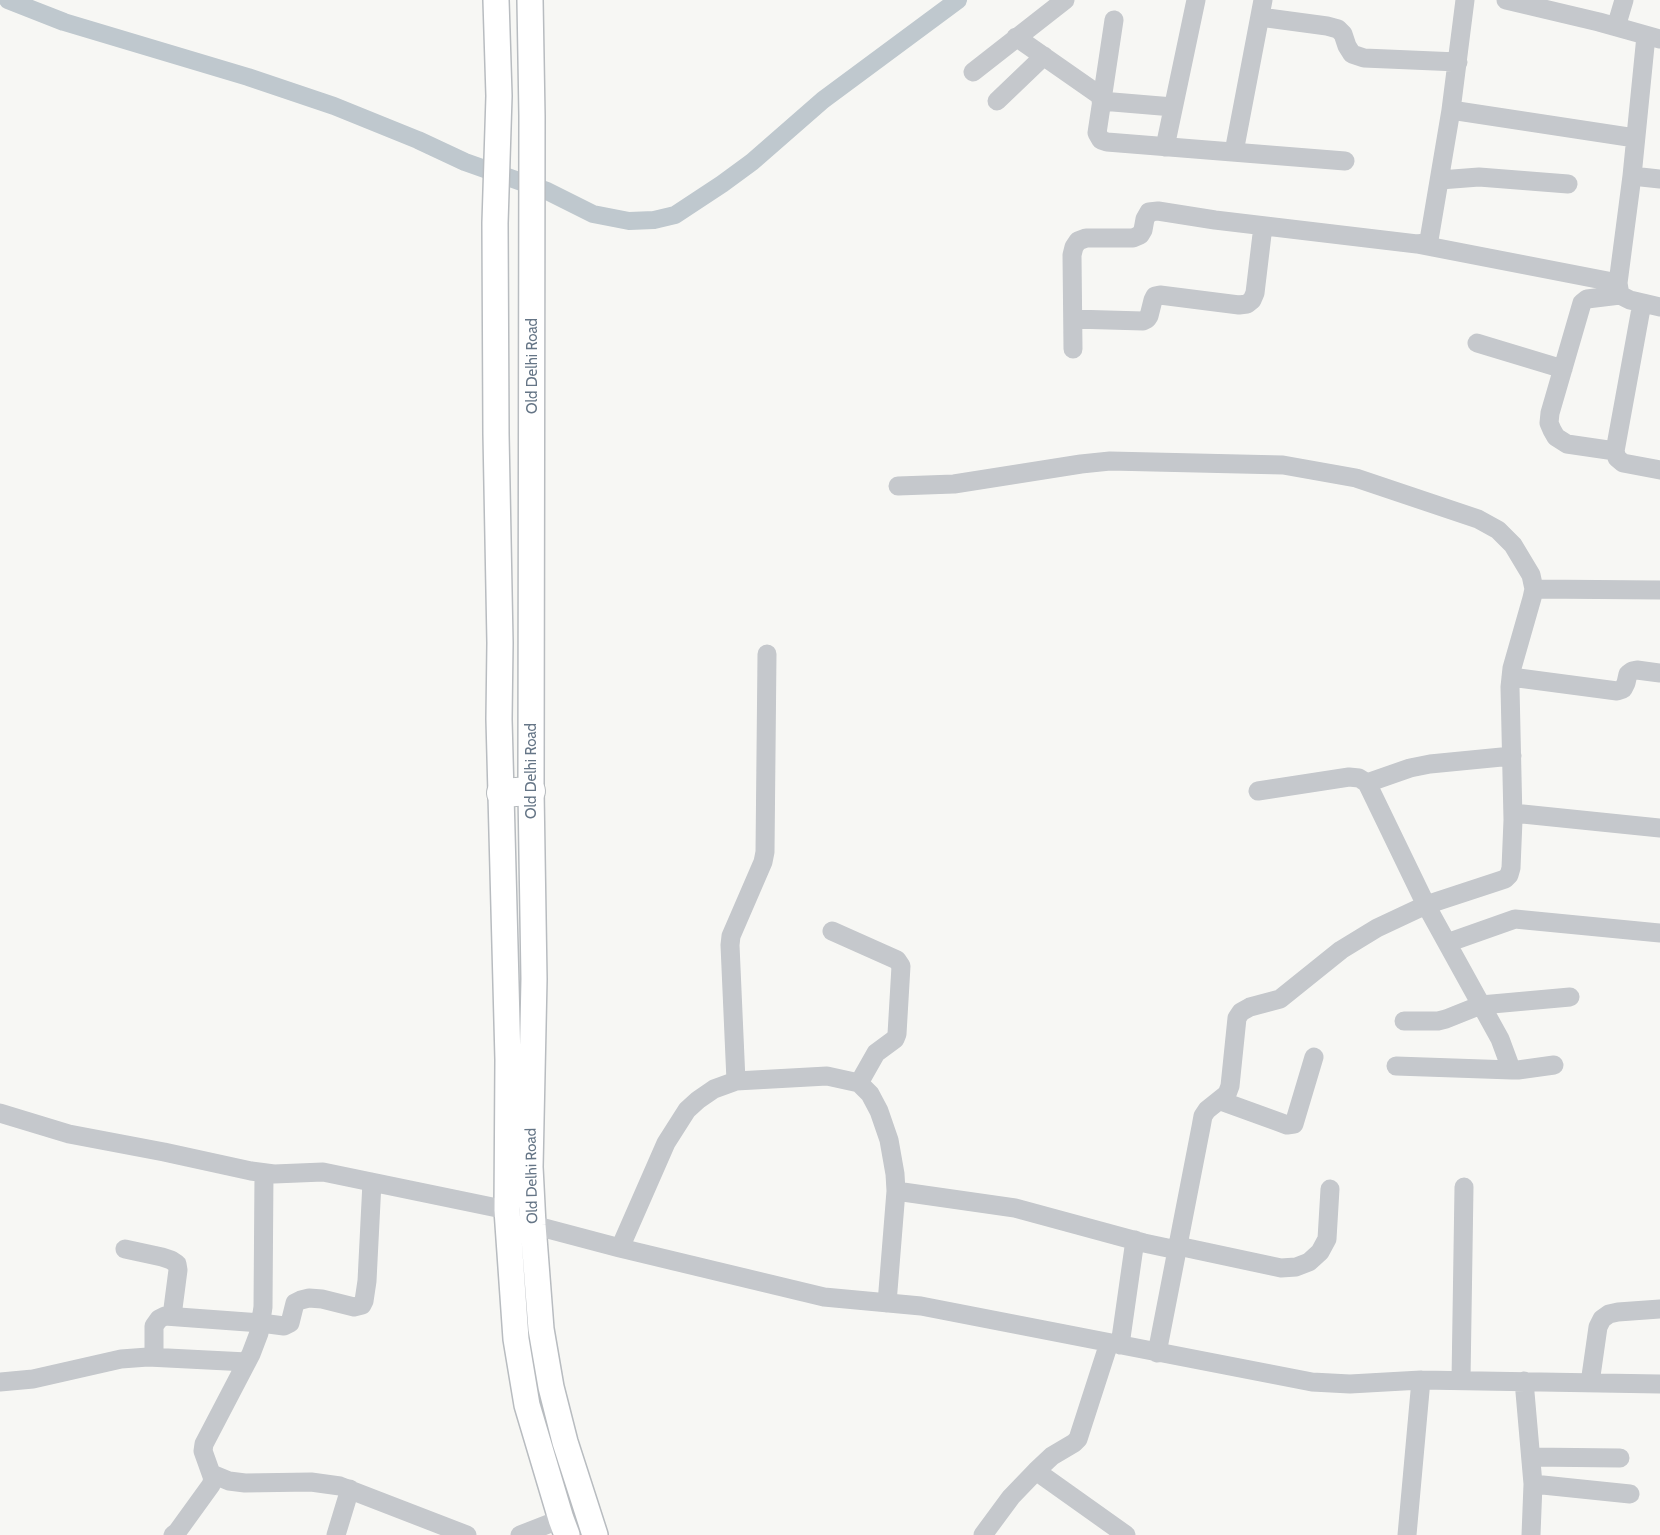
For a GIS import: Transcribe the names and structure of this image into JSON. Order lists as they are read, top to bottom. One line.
{"streets":{"main road":["Old Delhi Road"]}}
